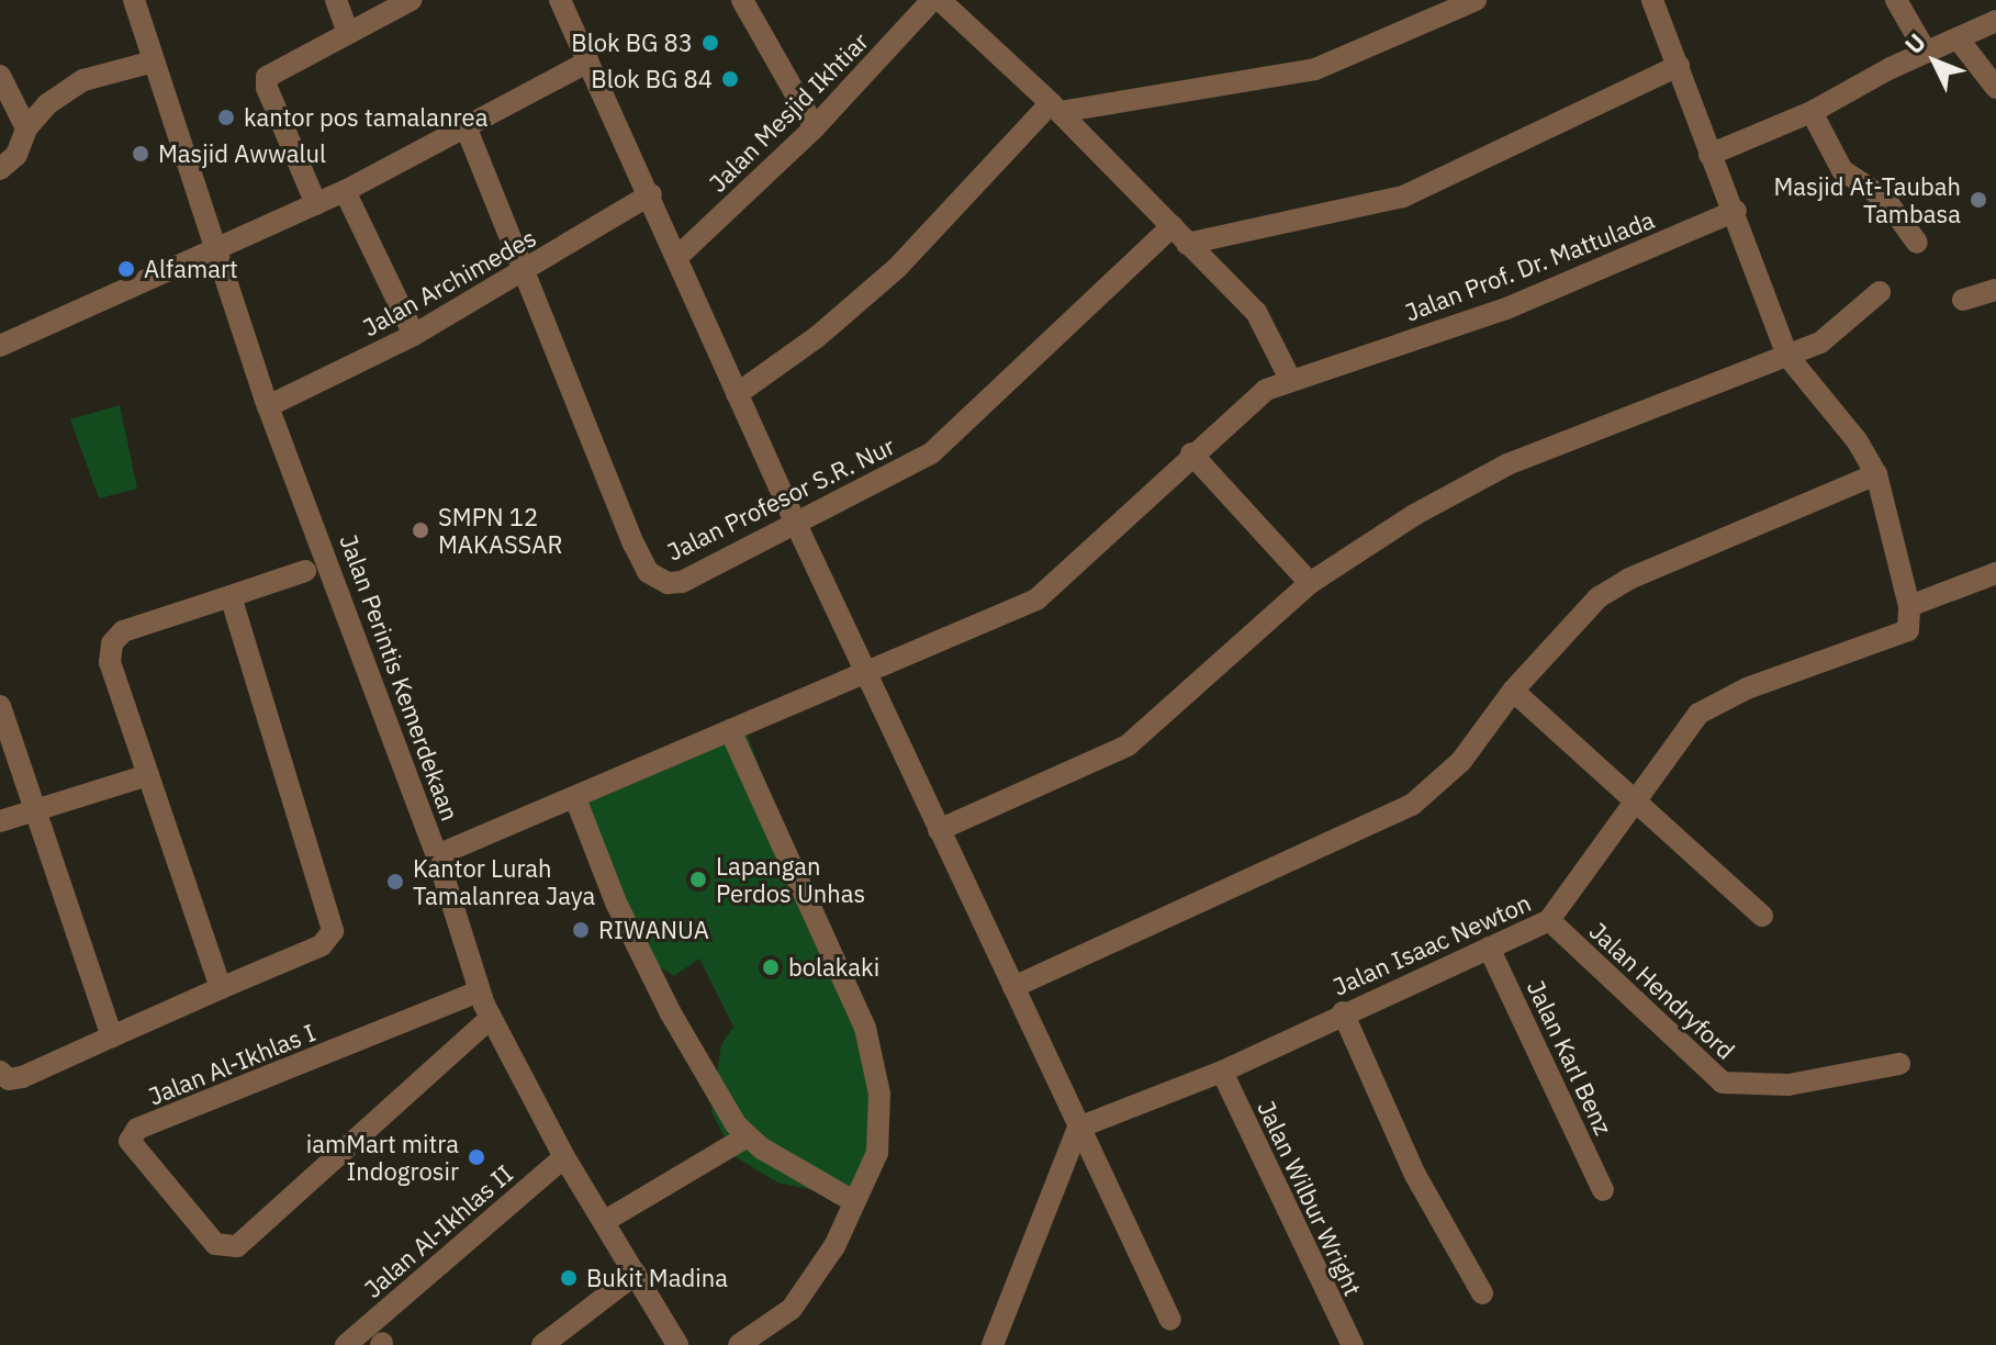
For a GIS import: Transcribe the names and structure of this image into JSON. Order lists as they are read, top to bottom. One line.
{"streets":{"street":["Jalan Mesjid Ikhtiar","Jalan Prof. Dr. Mattulada","Jalan Archimedes","Jalan Profesor S.R. Nur","Jalan Perintis Kemerdekaan","Jalan Isaac Newton","Jalan Hendryford","Jalan Karl Benz","Jalan Al-Ikhlas I","Jalan Wilbur Wright","Jalan Al-Ikhlas II"]},"crossings":[["Jalan Prof. Dr. Mattulada","Jalan Perintis Kemerdekaan"],["Jalan Archimedes","Jalan Profesor S.R. Nur"],["Jalan Archimedes","Jalan Perintis Kemerdekaan"],["Jalan Perintis Kemerdekaan","Jalan Al-Ikhlas I"],["Jalan Perintis Kemerdekaan","Jalan Al-Ikhlas II"],["Jalan Isaac Newton","Jalan Hendryford"],["Jalan Isaac Newton","Jalan Karl Benz"],["Jalan Isaac Newton","Jalan Wilbur Wright"]],"places":["Blok BG 83","Blok BG 84","kantor pos tamalanrea","Masjid Awwalul","Masjid At-Taubah Tambasa","Alfamart","SMPN 12 MAKASSAR","Lapangan Perdos Unhas","Kantor Lurah Tamalanrea Jaya","RIWANUA","bolakaki","iamMart mitra Indogrosir","Bukit Madina"],"north":"top left"}
